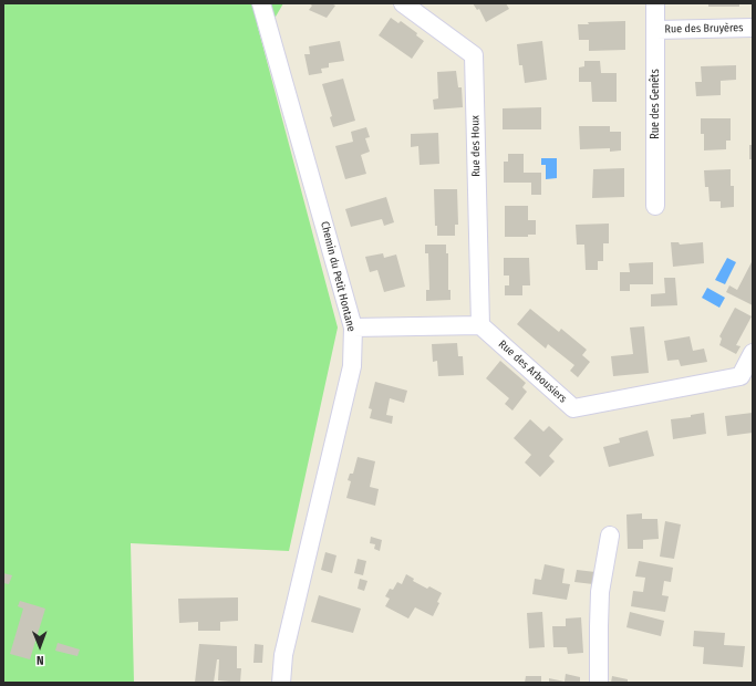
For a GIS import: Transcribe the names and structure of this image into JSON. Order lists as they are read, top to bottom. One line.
{"streets":{"street":["Rue des Bruyères","Rue des Genêts","Rue des Houx","Chemin du Petit Hontane","Rue des Arbousiers"]},"crossings":[["Rue des Bruyères","Rue des Genêts"],["Rue des Houx","Rue des Arbousiers"]],"north":"bottom"}
